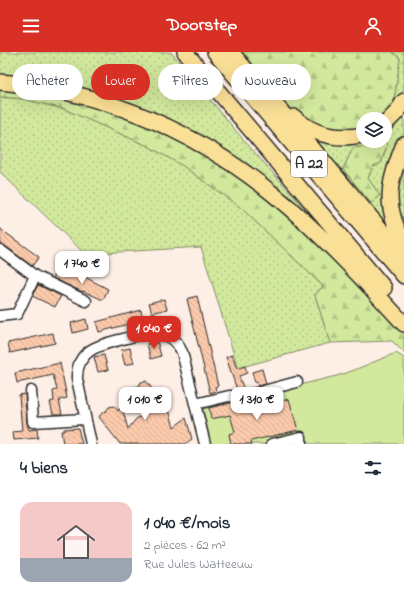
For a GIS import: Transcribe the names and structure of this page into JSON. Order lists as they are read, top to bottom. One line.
{"streets":{"highway":["A 22"]},"page":{"header":"Doorstep","chip":["Acheter","Louer","Filtres","Nouveau"],"price":["1 740 €","1 040 €","1 010 €","1 310 €"],"heading":"4 biens","list":[{"name":"1 040 €/mois","note":"2 pièces · 62 m² · Rue Jules Watteeuw"}]}}
